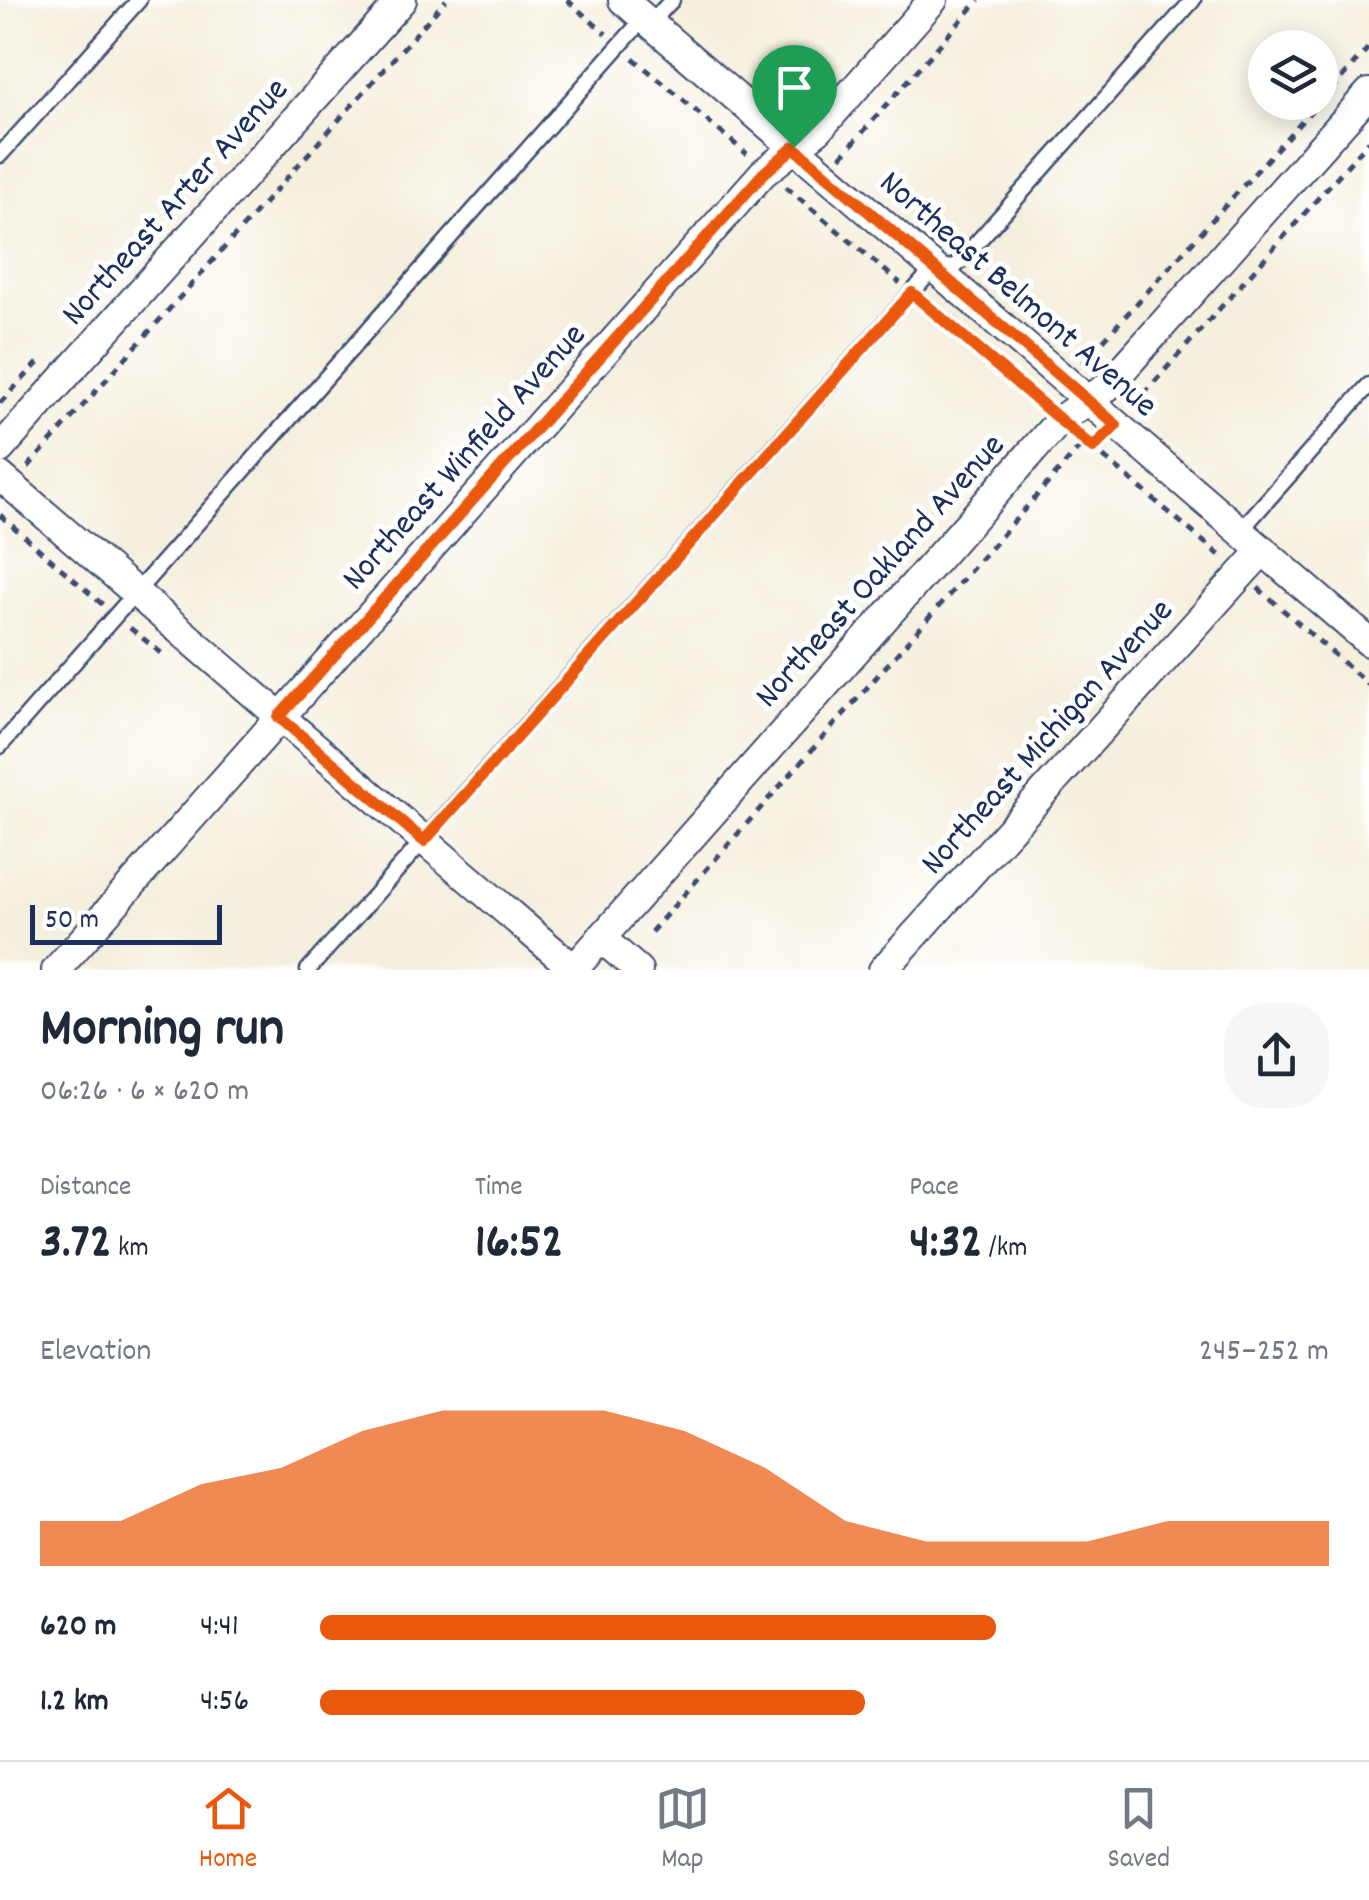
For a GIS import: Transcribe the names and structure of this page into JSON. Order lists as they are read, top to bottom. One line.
{"streets":{"street":["Northeast Arter Avenue","Northeast Belmont Avenue","Northeast Winfield Avenue","Northeast Oakland Avenue","Northeast Michigan Avenue"]},"crossings":[["Northeast Belmont Avenue","Northeast Winfield Avenue"],["Northeast Belmont Avenue","Northeast Oakland Avenue"],["Northeast Belmont Avenue","Northeast Michigan Avenue"]],"scale_bar":"50 m","page":{"scale":"50 m","heading":["Morning run","06:26 · 6 × 620 m"],"stats":[["Distance","3.72 km"],["Time","16:52"],["Pace","4:32 /km"]],"chart":["Elevation","245–252 m"],"list":[{"name":"620 m","note":"4:41"},{"name":"1.2 km","note":"4:56"}],"tabs":["Home","Map","Saved"]}}
